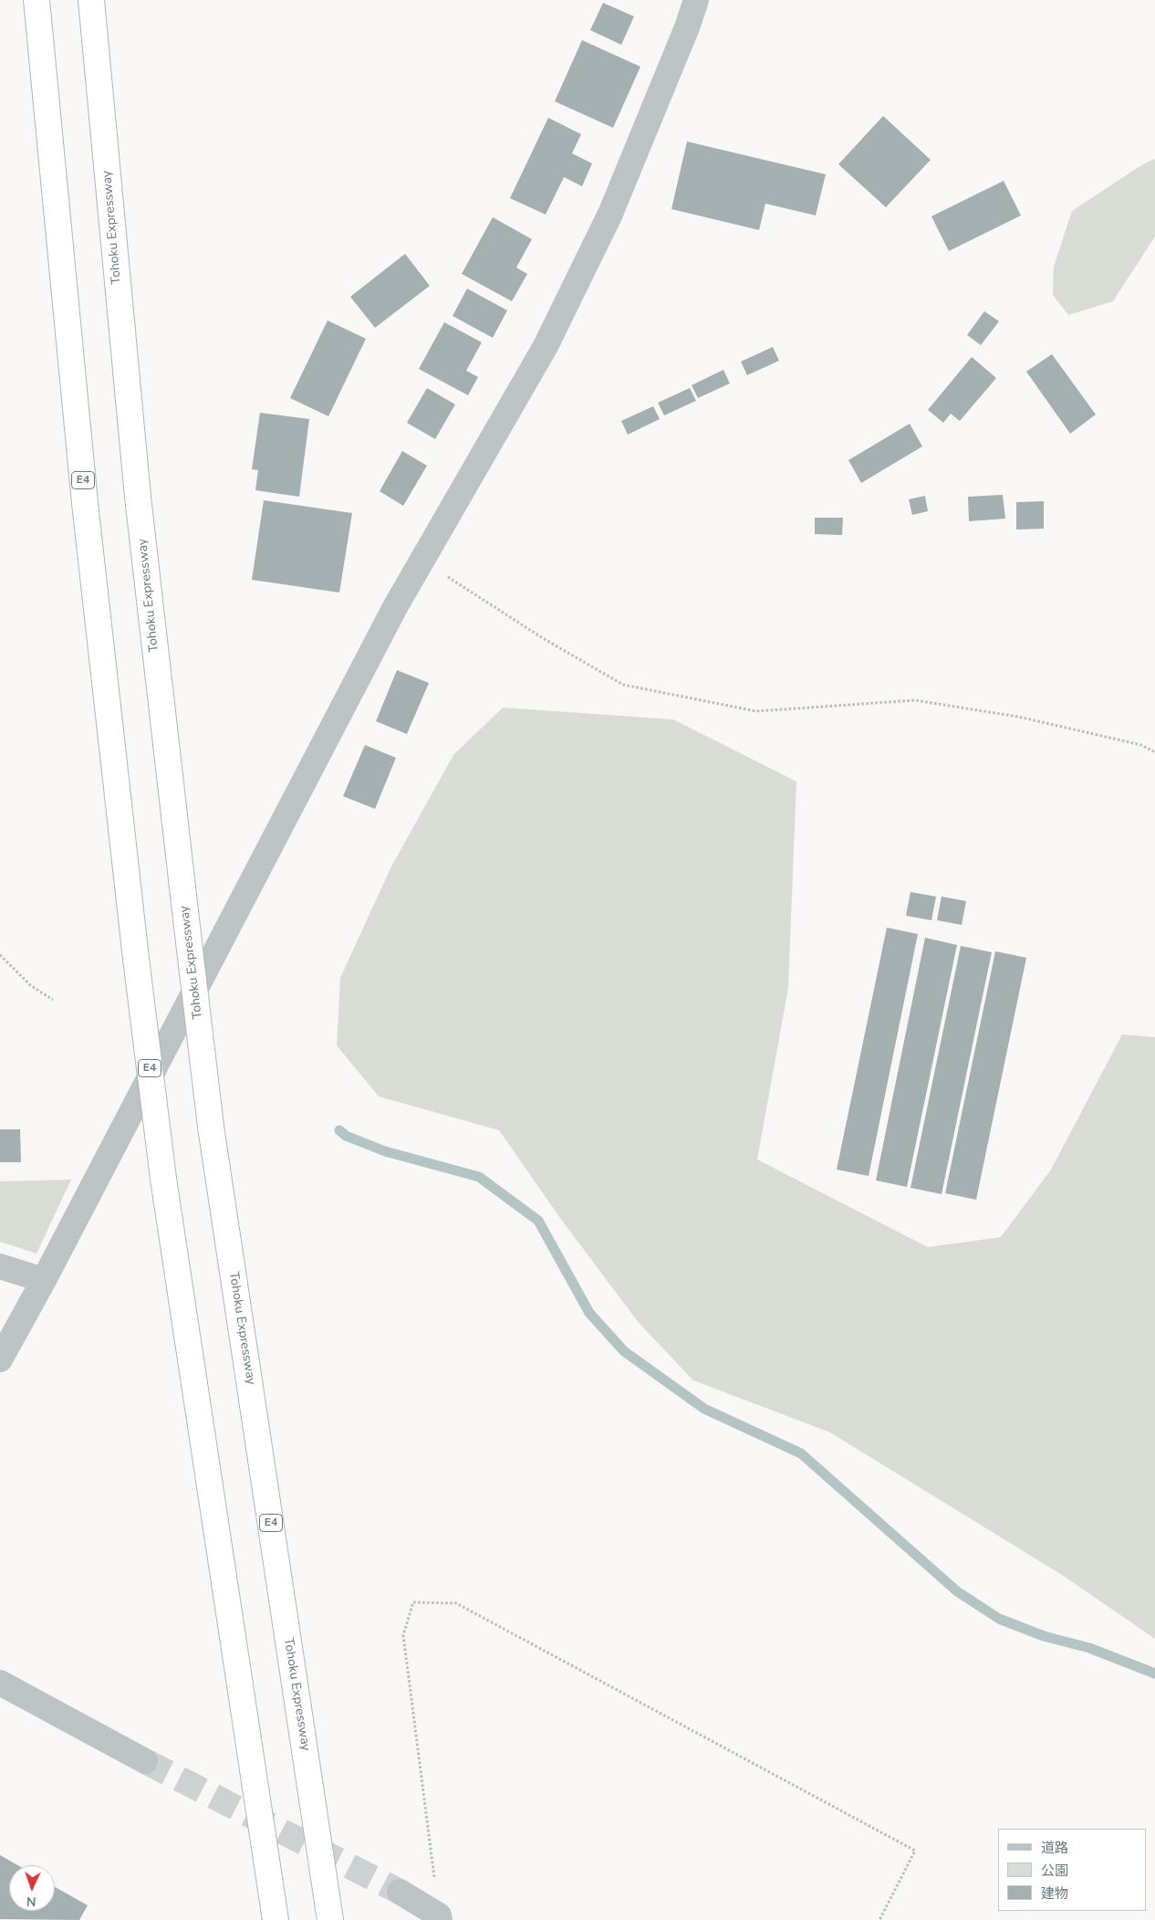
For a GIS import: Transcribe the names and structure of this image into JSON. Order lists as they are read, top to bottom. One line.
{"streets":{"highway":["Tohoku Expressway","E4"]},"legend":["道路","公園","建物"],"north":"bottom"}
